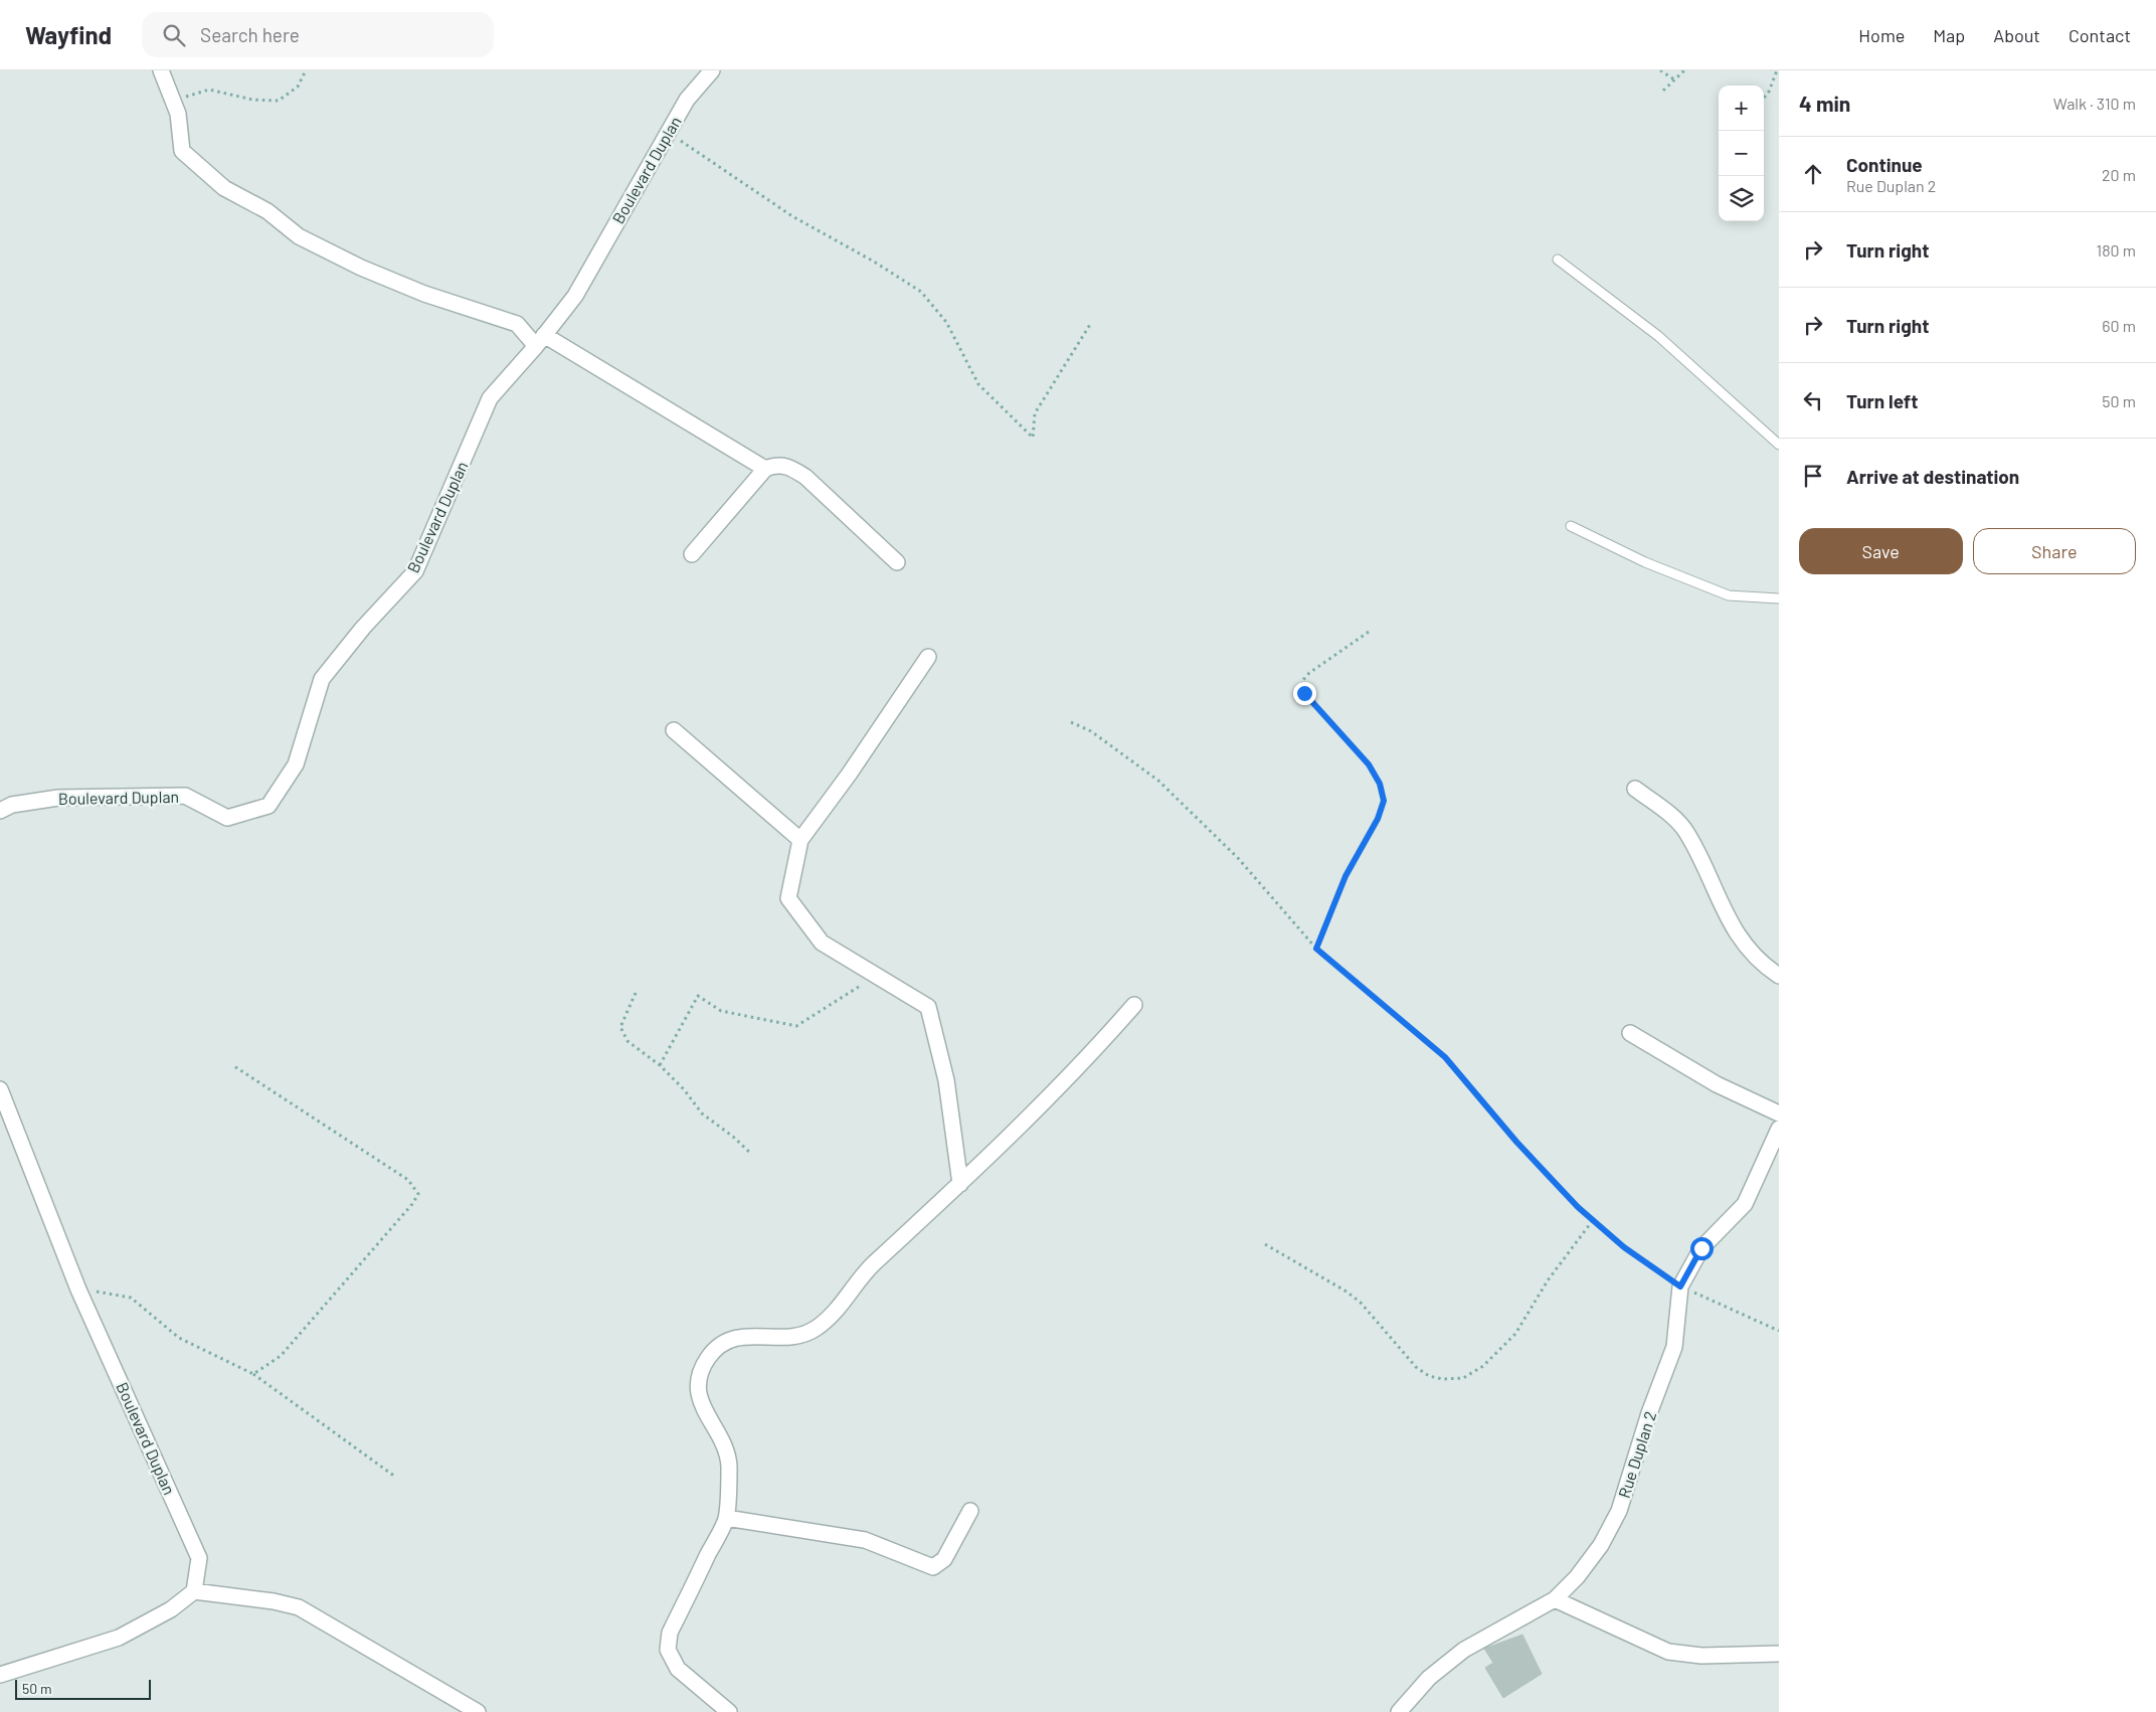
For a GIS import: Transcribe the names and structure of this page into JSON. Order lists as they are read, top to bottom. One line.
{"streets":{"street":["Boulevard Duplan","Rue Duplan 2"]},"scale_bar":"50 m","page":{"header":"Wayfind","search":"Search here","nav":["Home","Map","About","Contact"],"heading":["4 min","Walk · 310 m"],"map_buttons":["+","−"],"list":[["Continue","Rue Duplan 2","20 m"],["Turn right","180 m"],["Turn right","60 m"],["Turn left","50 m"],"Arrive at destination"],"buttons":["Save","Share"],"scale":"50 m"}}
